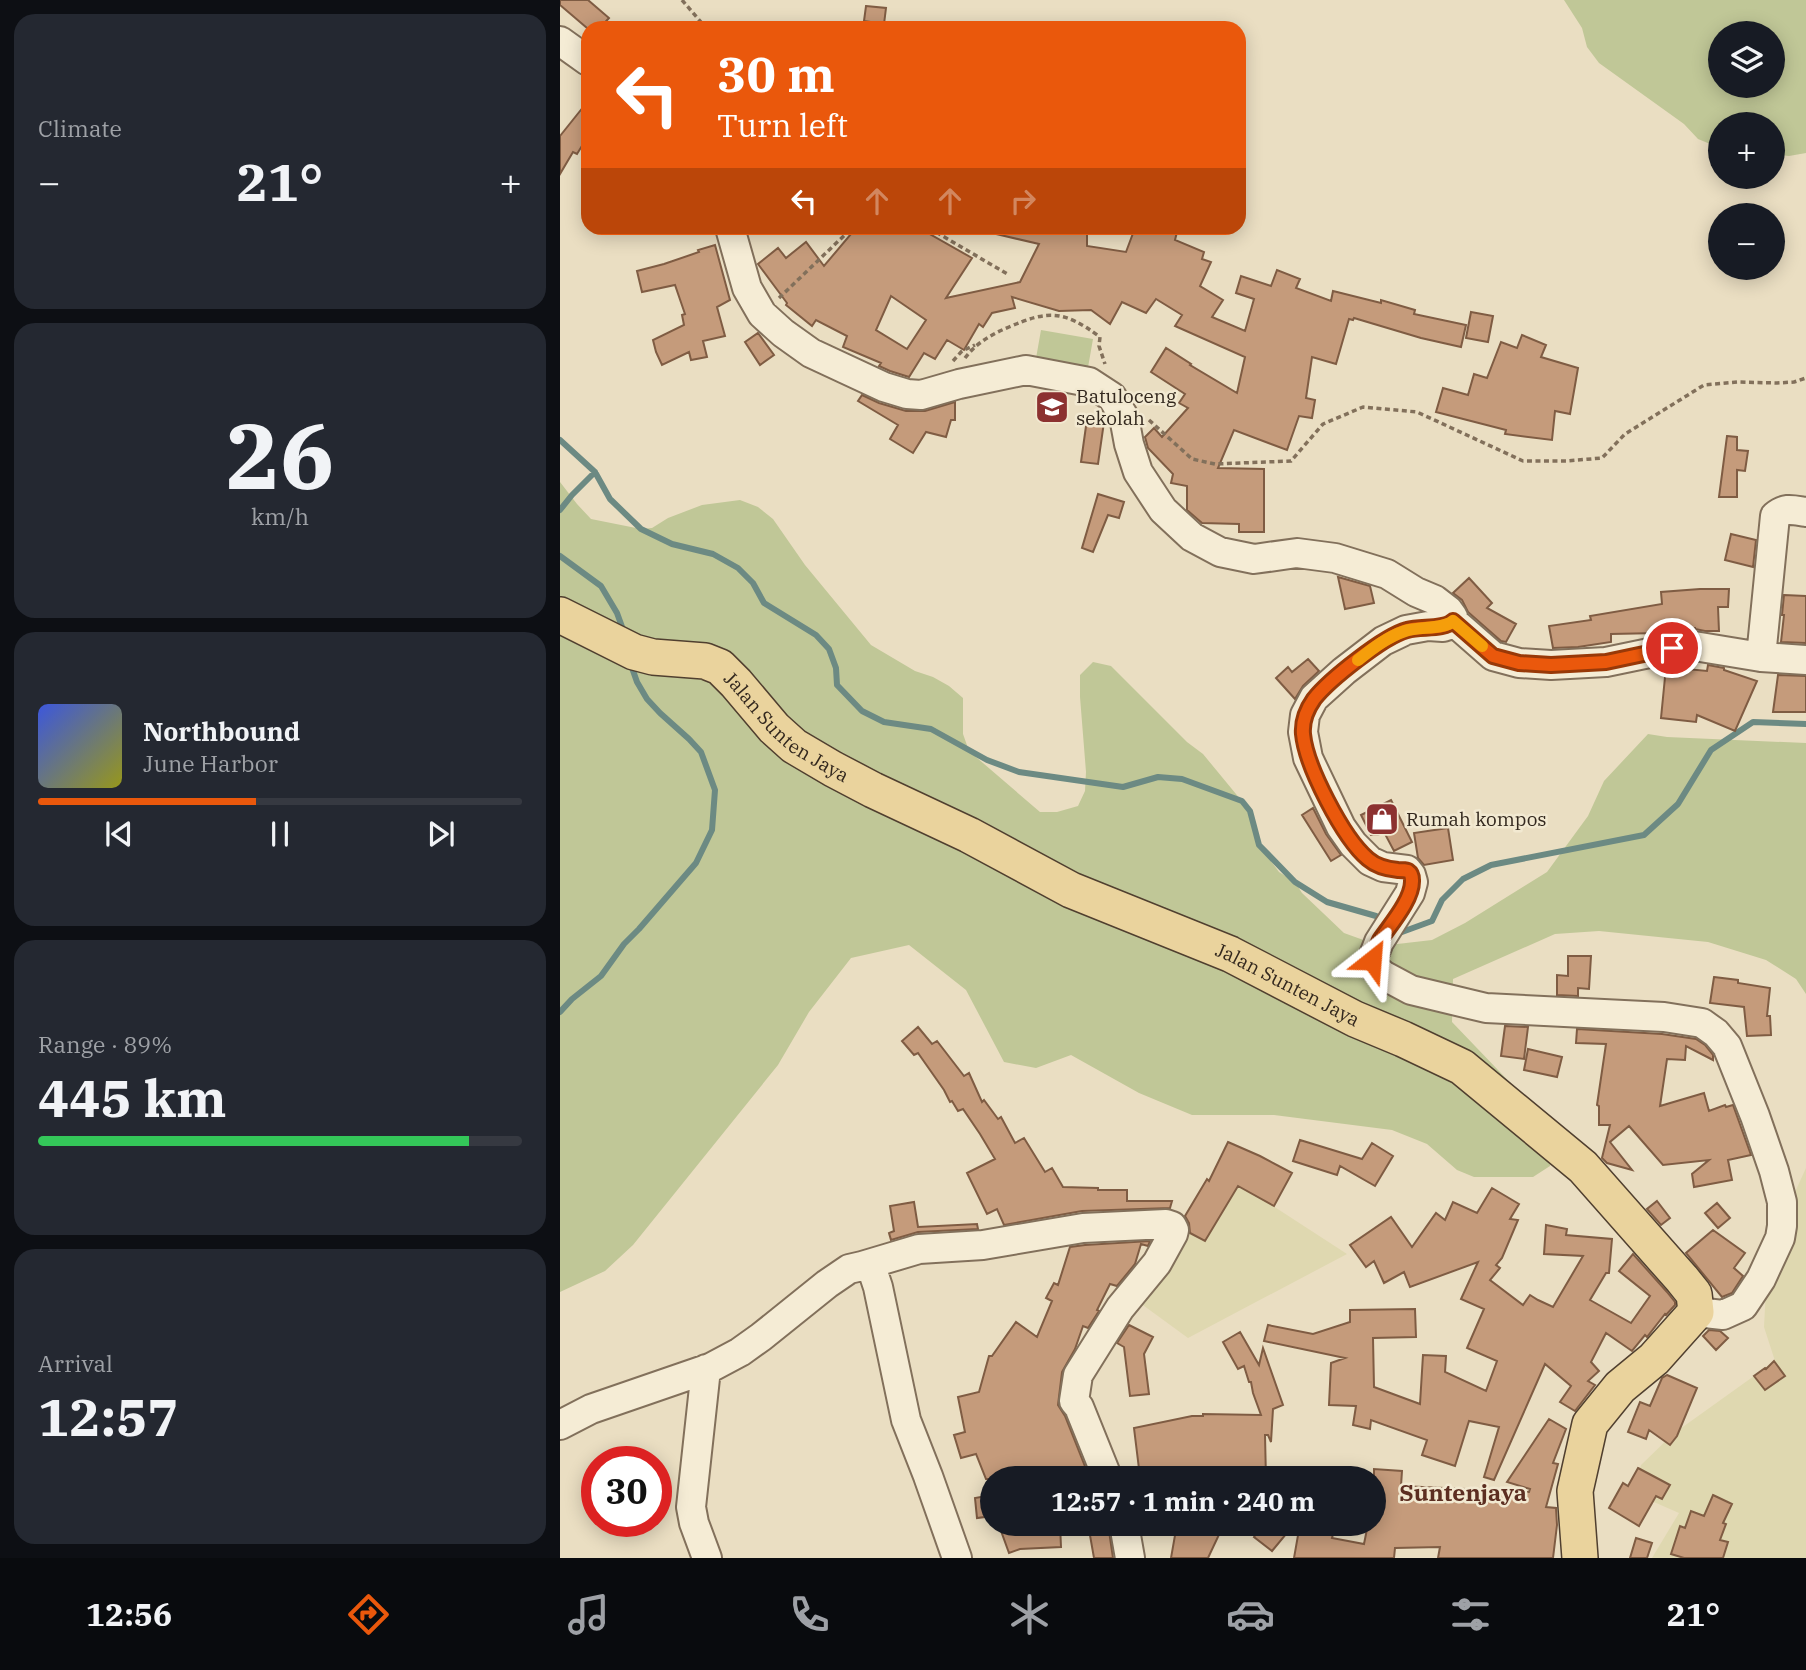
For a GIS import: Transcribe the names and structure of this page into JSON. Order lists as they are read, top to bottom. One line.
{"streets":{"main road":["Jalan Sunten Jaya"]},"districts":["Suntenjaya"],"places":{"school or university":["Batuloceng sekolah"],"shop":["Rumah kompos"]},"page":{"tile":["Climate",["26","km/h"],["Range · 89%","445 km"],["Arrival","12:57"]],"map_buttons":["+","−"],"turn":["30 m","Turn left"],"heat":["−","21°","+"],"song":["Northbound","June Harbor"],"limit":"30","trip":"12:57 · 1 min · 240 m","tabs":["12:56","21°"]}}
